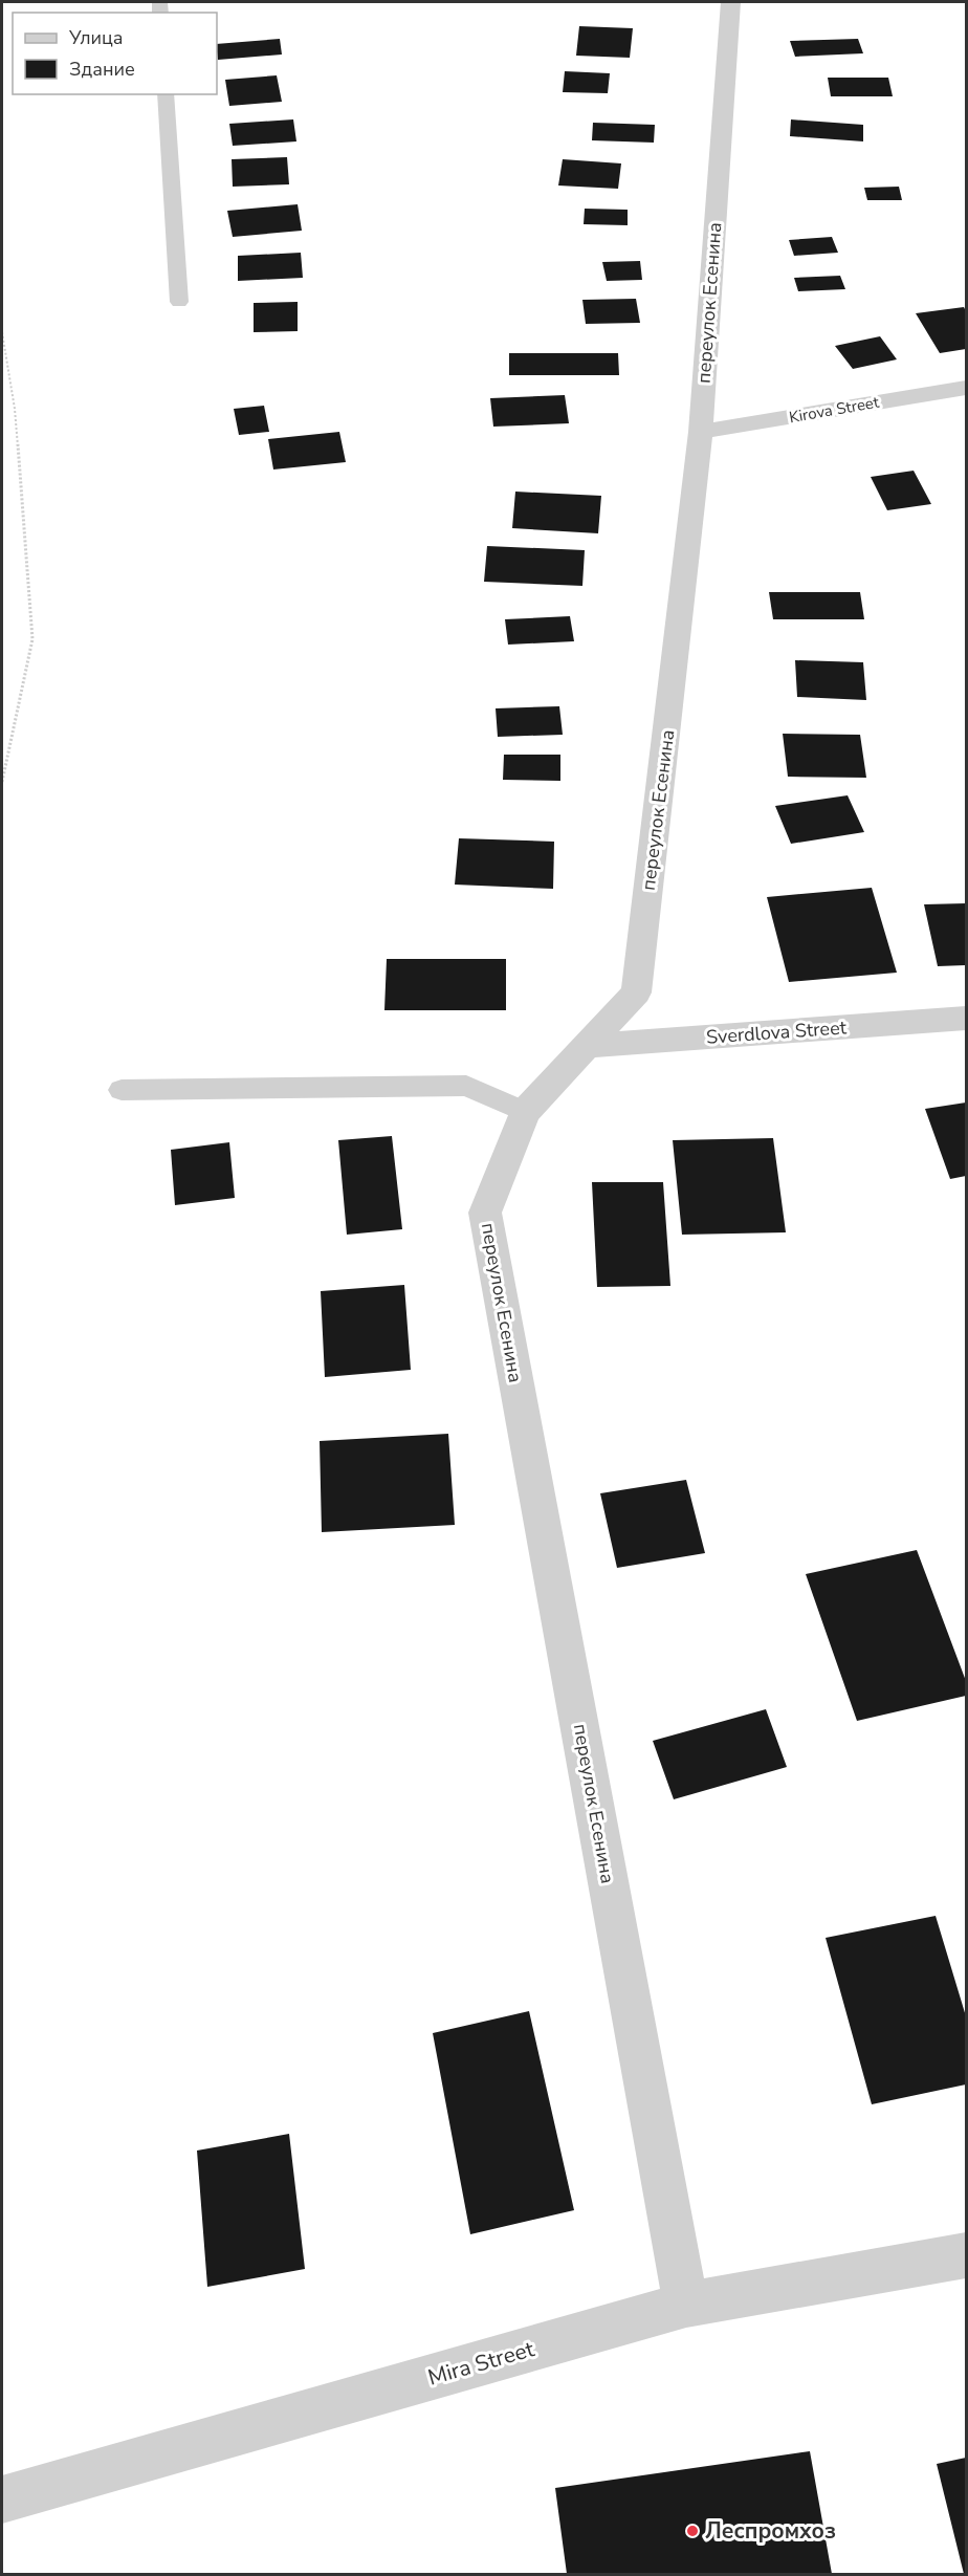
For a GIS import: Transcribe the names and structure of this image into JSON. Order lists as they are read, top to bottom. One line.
{"streets":{"street":["переулок Есенина","Kirova Street","Sverdlova Street","Mira Street"]},"crossings":[["переулок Есенина","Kirova Street"],["переулок Есенина","Sverdlova Street"],["переулок Есенина","Mira Street"]],"places":["Леспромхоз"],"legend":["Улица","Здание"]}
